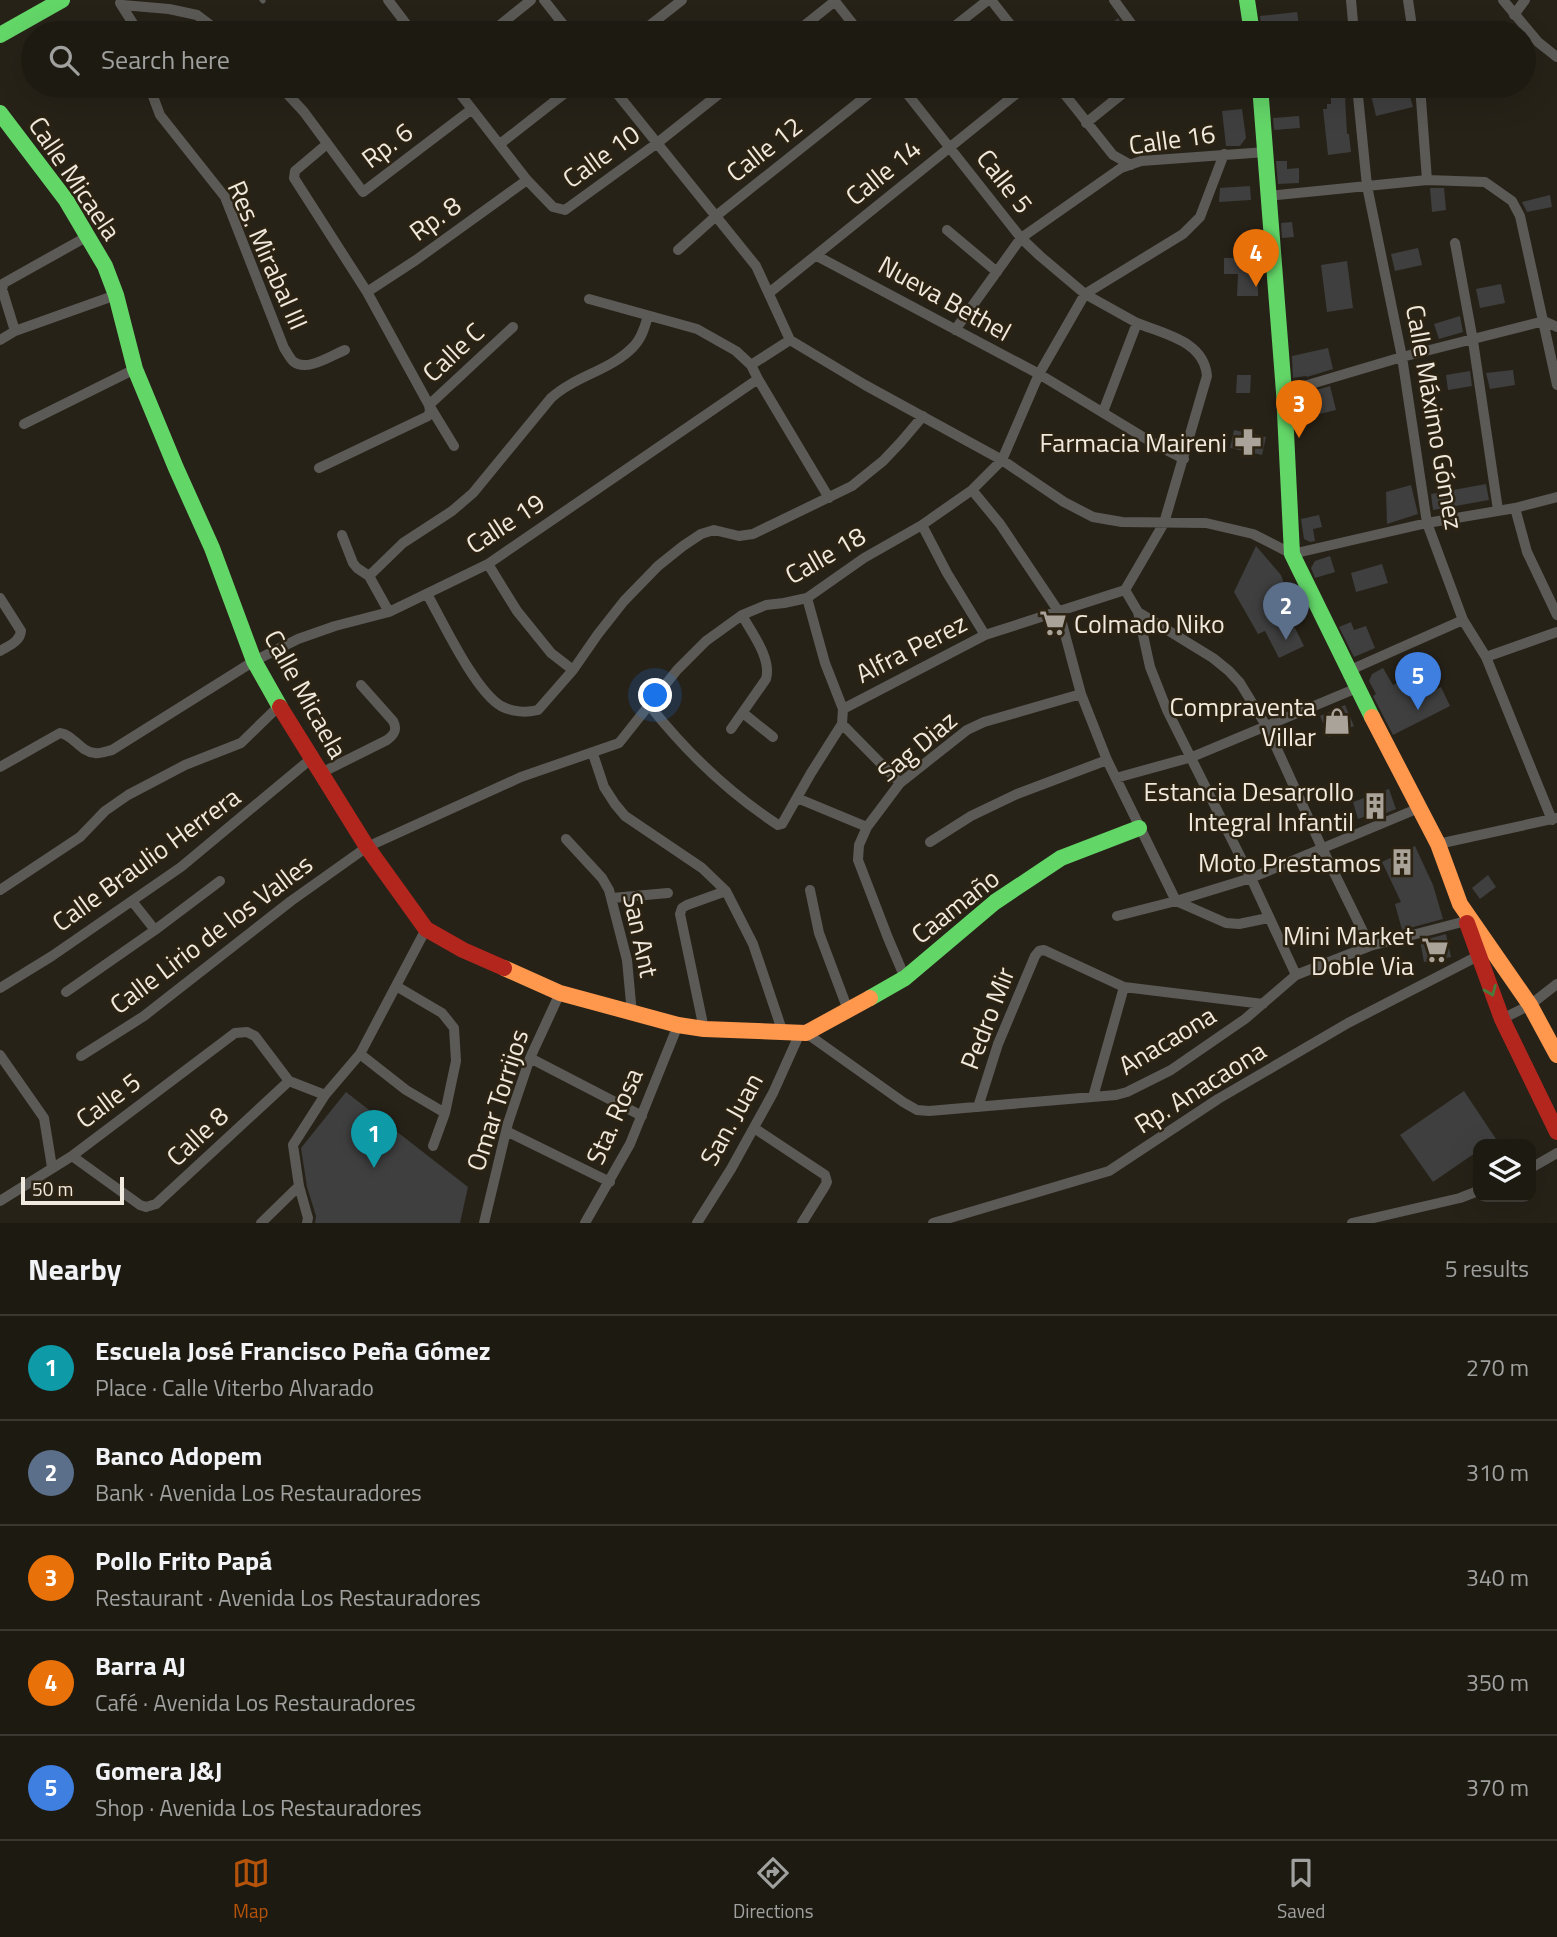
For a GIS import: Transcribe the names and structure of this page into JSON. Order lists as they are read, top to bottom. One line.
{"streets":{"street":["Calle 16","Rp. 6","Calle 12","Calle 10","Calle 14","Calle Micaela","Calle 5","Rp. 8","Res. Mirabal III","Nueva Bethel","Calle C","Calle Máximo Gómez","Calle 19","Calle 18","Alfra Perez","Sag Diaz","Calle Braulio Herrera","Caamaño","Calle Lirio de los Valles","San Ant","Pedro Mir","Anacaona","Rp. Anacaona","Omar Torrijos","Sta. Rosa","San. Juan","Calle 8"]},"crossings":[["Calle 16","Calle 5"],["Calle 16","Nueva Bethel"],["Calle 10","Rp. 8"],["Calle 14","Calle 5"],["Calle 14","Nueva Bethel"],["Calle Micaela","Calle 19"],["Calle Micaela","Calle 18"],["Calle Micaela","Calle Braulio Herrera"],["Calle Micaela","Caamaño"],["Calle Micaela","Calle Lirio de los Valles"],["Calle Micaela","San Ant"],["Calle Micaela","Anacaona"],["Calle Micaela","Omar Torrijos"],["Calle Micaela","Sta. Rosa"],["Calle Micaela","San. Juan"],["Calle 5","Nueva Bethel"],["Calle 5","Calle 18"],["Calle 5","Calle 8"],["Nueva Bethel","Calle 18"],["Calle 18","Alfra Perez"],["Calle 18","Calle Lirio de los Valles"],["Sag Diaz","Caamaño"],["Caamaño","Anacaona"],["Caamaño","San. Juan"],["Pedro Mir","Anacaona"],["Anacaona","San. Juan"]],"places":{"pharmacy":["Farmacia Maireni"],"supermarket":["Colmado Niko","Mini Market Doble Via"],"shop":["Compraventa Villar"],"building":["Estancia Desarrollo Integral Infantil","Moto Prestamos"]},"scale_bar":"50 m","page":{"search":"Search here","pins":["4","3","2","5","1"],"scale":"50 m","heading":["Nearby","5 results"],"list":[{"mark":"1","name":"Escuela José Francisco Peña Gómez","note":"Place · Calle Viterbo Alvarado","value":"270 m"},{"mark":"2","name":"Banco Adopem","note":"Bank · Avenida Los Restauradores","value":"310 m"},{"mark":"3","name":"Pollo Frito Papá","note":"Restaurant · Avenida Los Restauradores","value":"340 m"},{"mark":"4","name":"Barra AJ","note":"Café · Avenida Los Restauradores","value":"350 m"},{"mark":"5","name":"Gomera J&J","note":"Shop · Avenida Los Restauradores","value":"370 m"}],"nav":["Map","Directions","Saved"]}}
